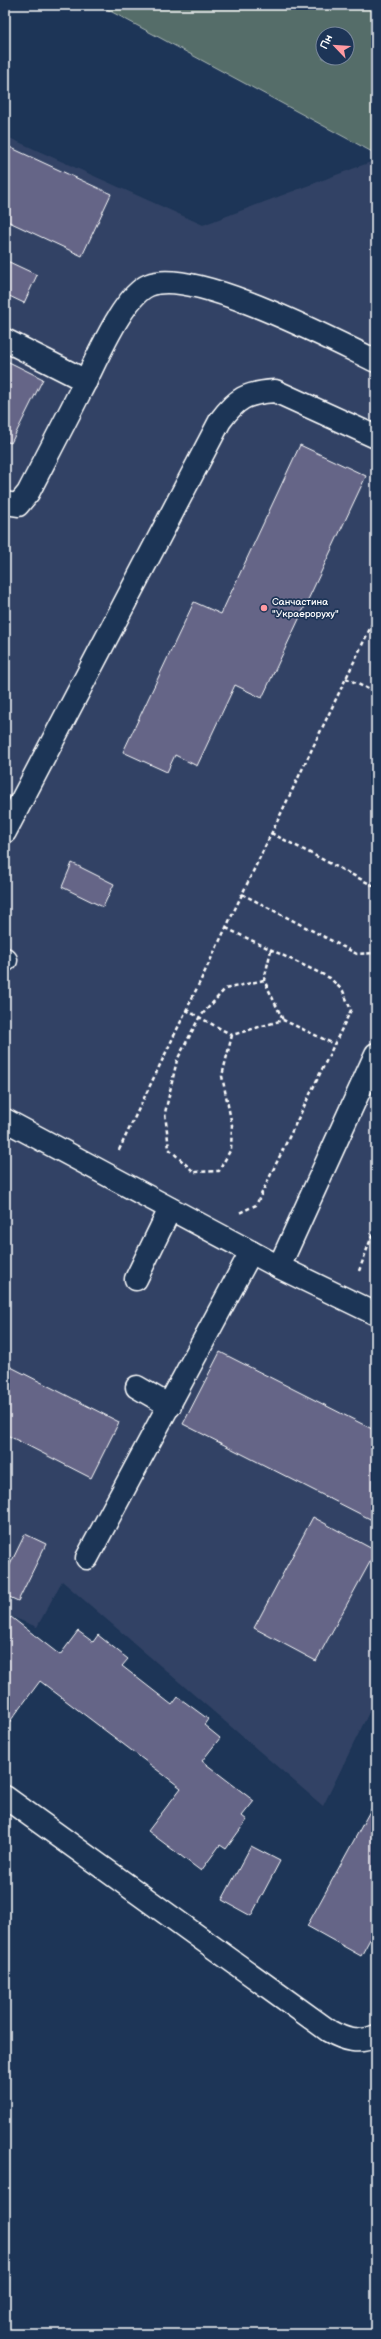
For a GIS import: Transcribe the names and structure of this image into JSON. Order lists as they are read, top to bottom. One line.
{"places":["Санчастина \"Украероруху\""],"north":"top left"}
